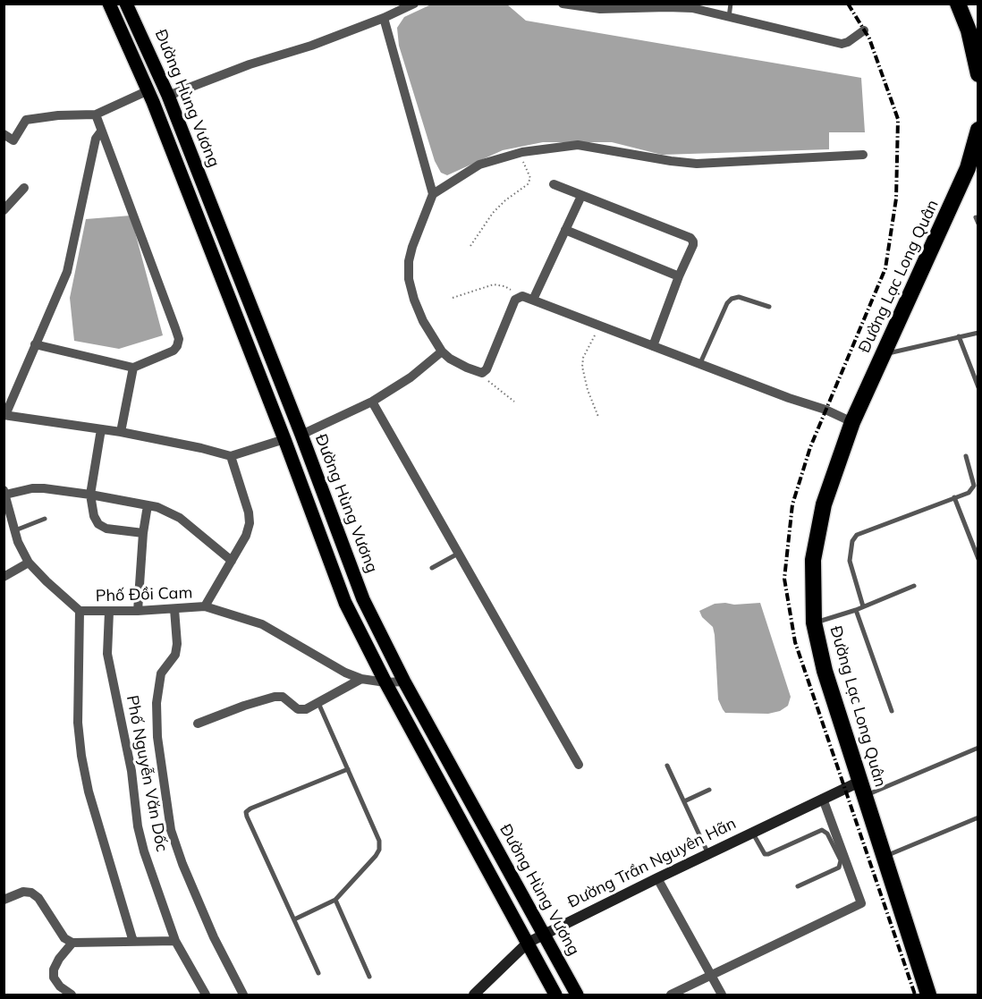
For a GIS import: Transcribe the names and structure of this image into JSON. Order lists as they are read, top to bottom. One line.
{"streets":{"highway":["Đường Lạc Long Quân"],"main road":["Đường Hùng Vương"],"street":["Phố Đồi Cam","Phố Nguyễn Văn Dốc","Đường Trần Nguyên Hãn"]},"crossings":[["Đường Hùng Vương","Phố Đồi Cam"],["Đường Hùng Vương","Đường Trần Nguyên Hãn"],["Đường Lạc Long Quân","Đường Trần Nguyên Hãn"],["Phố Đồi Cam","Phố Nguyễn Văn Dốc"]]}
